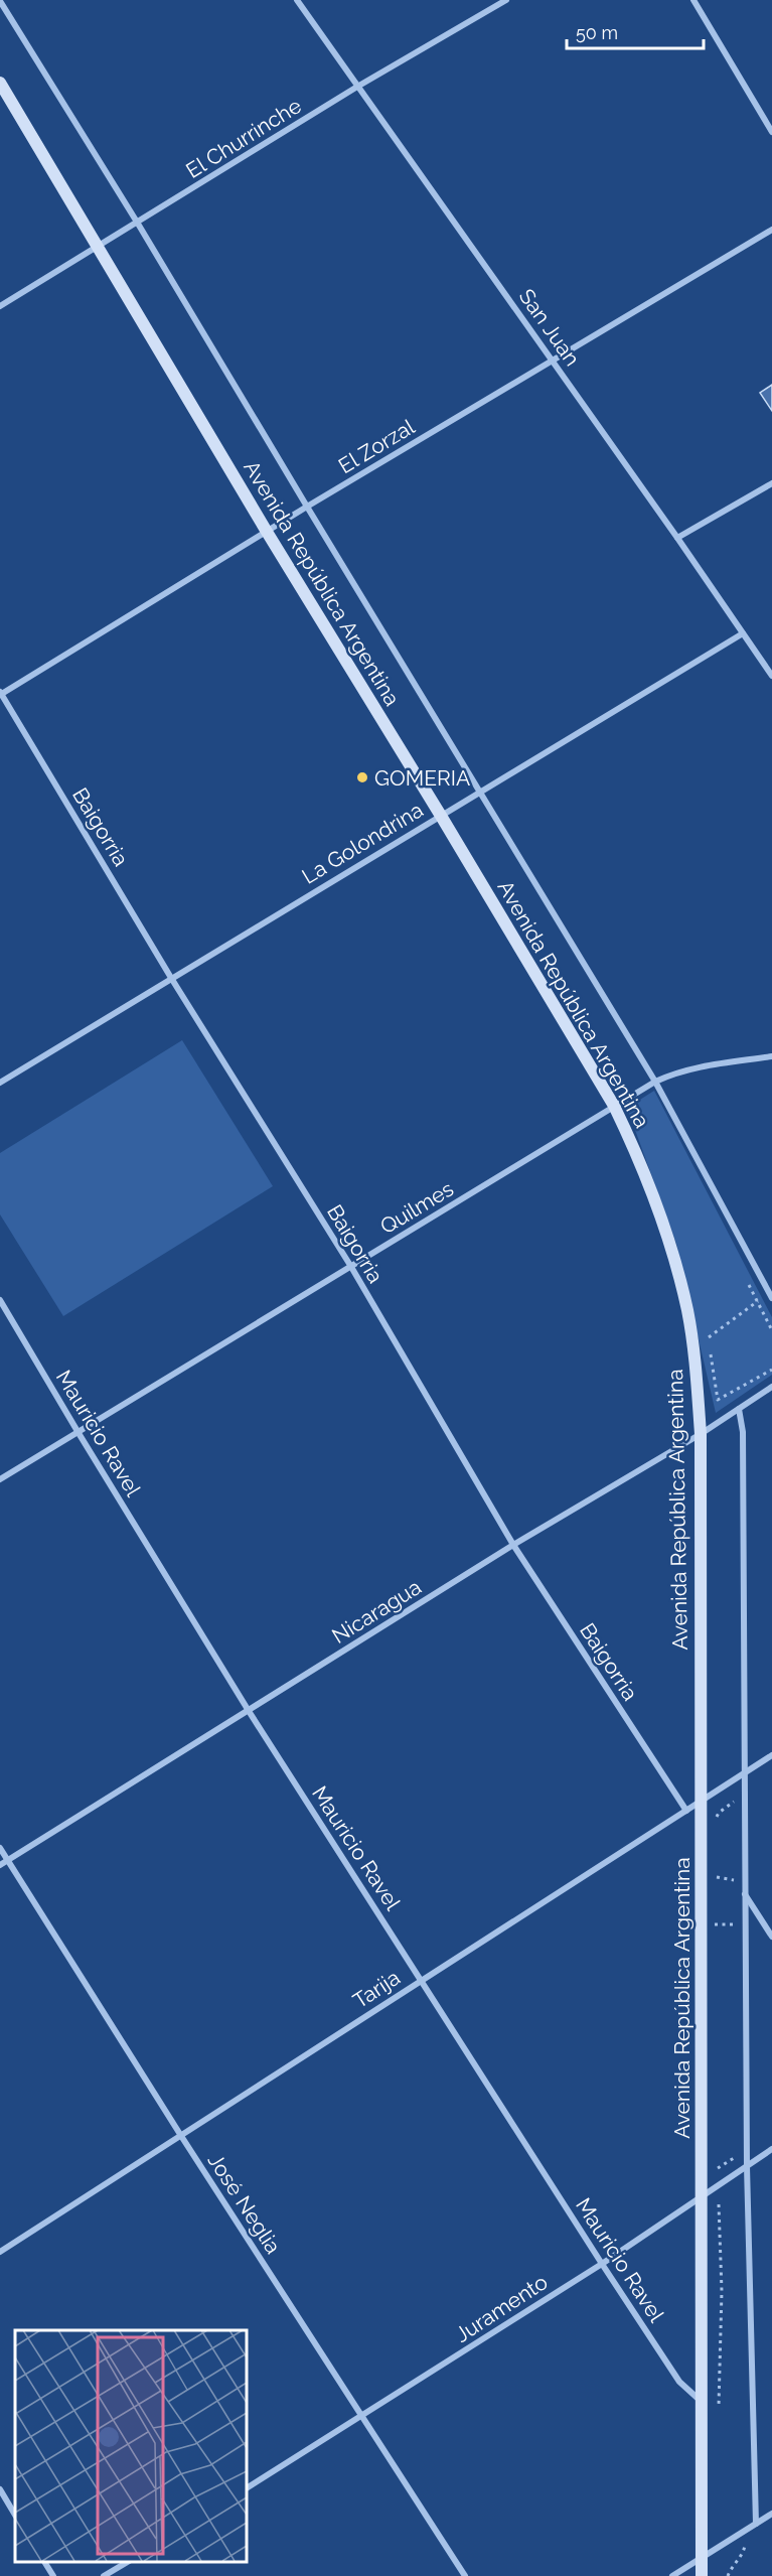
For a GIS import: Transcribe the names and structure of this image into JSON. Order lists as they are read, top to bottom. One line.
{"streets":{"main road":["Avenida República Argentina"],"street":["El Churrinche","San Juan","El Zorzal","Baigorria","La Golondrina","Quilmes","Mauricio Ravel","Nicaragua","Tarija","José Neglia","Juramento"]},"crossings":[["El Churrinche","San Juan"],["El Churrinche","Avenida República Argentina"],["San Juan","El Zorzal"],["San Juan","La Golondrina"],["El Zorzal","Avenida República Argentina"],["El Zorzal","Baigorria"],["Avenida República Argentina","La Golondrina"],["Avenida República Argentina","Quilmes"],["Avenida República Argentina","Mauricio Ravel"],["Avenida República Argentina","Nicaragua"],["Avenida República Argentina","Tarija"],["Avenida República Argentina","Juramento"],["Baigorria","La Golondrina"],["Baigorria","Quilmes"],["Baigorria","Nicaragua"],["Baigorria","Tarija"],["Quilmes","Mauricio Ravel"],["Mauricio Ravel","Nicaragua"],["Mauricio Ravel","Tarija"],["Mauricio Ravel","Juramento"],["Nicaragua","José Neglia"],["Tarija","José Neglia"],["José Neglia","Juramento"]],"places":["GOMERIA"],"scale_bar":"50 m"}
